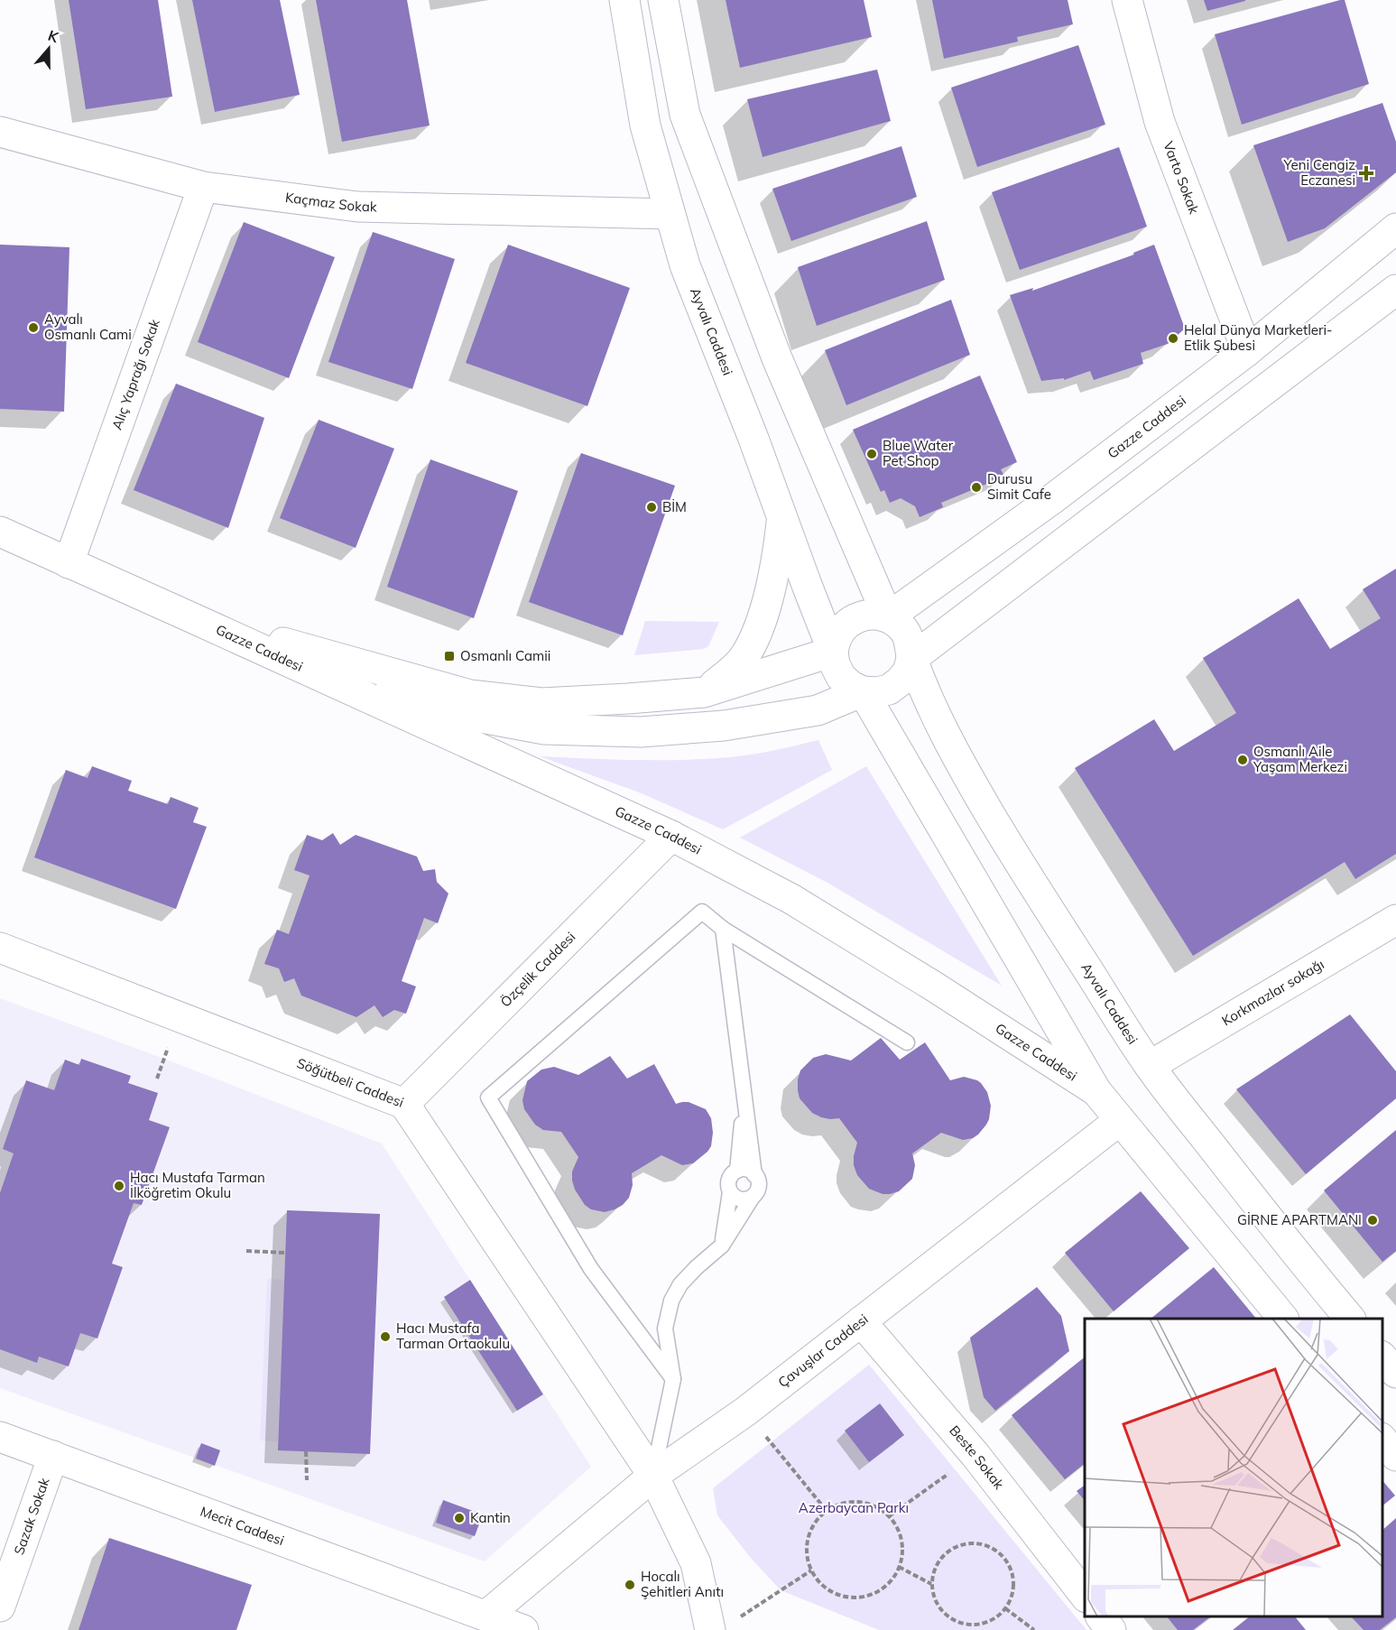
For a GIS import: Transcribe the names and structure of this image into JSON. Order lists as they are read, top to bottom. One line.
{"streets":{"main road":["Varto Sokak","Kaçmaz Sokak","Ayvalı Caddesi","Alıç Yaprağı Sokak","Gazze Caddesi","Özçelik Caddesi","Korkmazlar sokağı","Söğütbeli Caddesi","Çavuşlar Caddesi","Beste Sokak","Sazak Sokak","Mecit Caddesi"]},"crossings":[["Varto Sokak","Gazze Caddesi"],["Kaçmaz Sokak","Ayvalı Caddesi"],["Kaçmaz Sokak","Alıç Yaprağı Sokak"],["Ayvalı Caddesi","Gazze Caddesi"],["Ayvalı Caddesi","Korkmazlar sokağı"],["Ayvalı Caddesi","Çavuşlar Caddesi"],["Alıç Yaprağı Sokak","Gazze Caddesi"],["Gazze Caddesi","Özçelik Caddesi"],["Özçelik Caddesi","Söğütbeli Caddesi"],["Söğütbeli Caddesi","Çavuşlar Caddesi"],["Çavuşlar Caddesi","Beste Sokak"],["Sazak Sokak","Mecit Caddesi"]],"parks":["Azerbaycan Parkı"],"places":{"health":["Yeni Cengiz Eczanesi"],"other":["Ayvalı Osmanlı Cami","Helal Dünya Marketleri- Etlik Şubesi","Blue Water Pet Shop","Durusu Simit Cafe","BİM","Osmanlı Aile Yaşam Merkezi","Hacı Mustafa Tarman İlköğretim Okulu","GİRNE APARTMANI","Hacı Mustafa Tarman Ortaokulu","Kantin","Hocalı Şehitleri Anıtı"],"transit":["Osmanlı Camii"]},"north":"top"}
